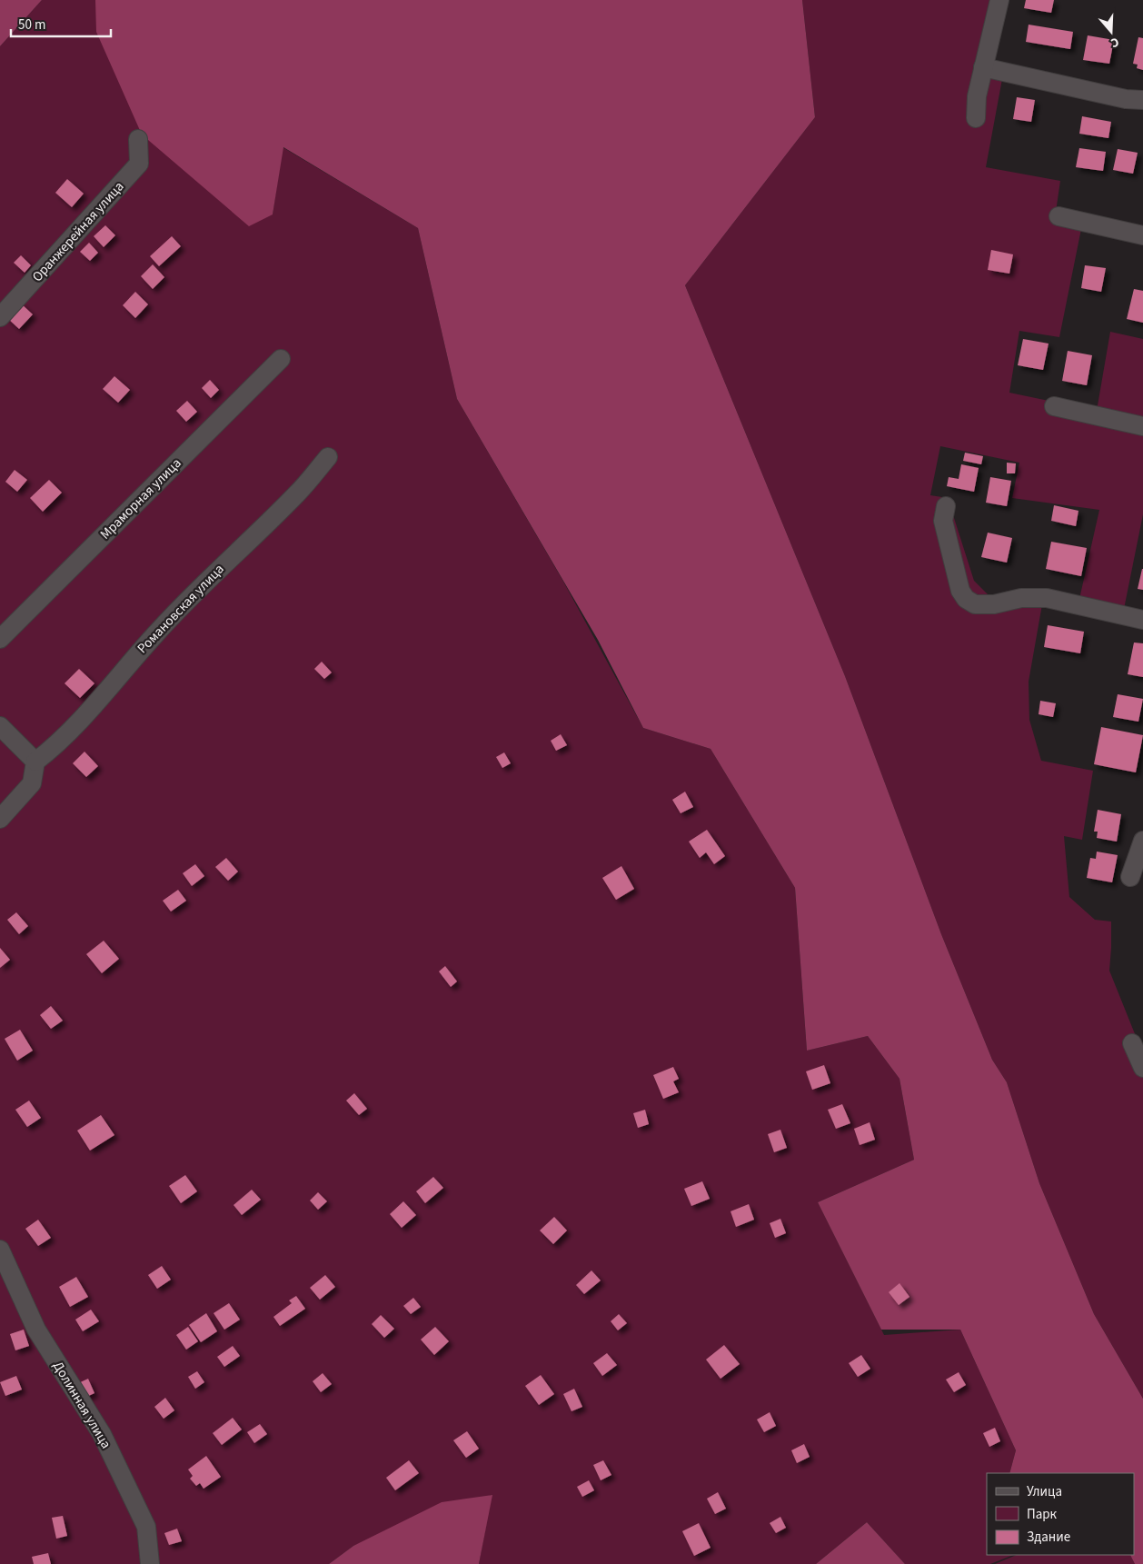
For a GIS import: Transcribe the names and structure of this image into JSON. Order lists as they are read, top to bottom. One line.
{"streets":{"street":["Оранжерейная улица","Мраморная улица","Романовская улица","Долинная улица"]},"legend":["Улица","Парк","Здание"],"scale_bar":"50 m","north":"bottom"}
